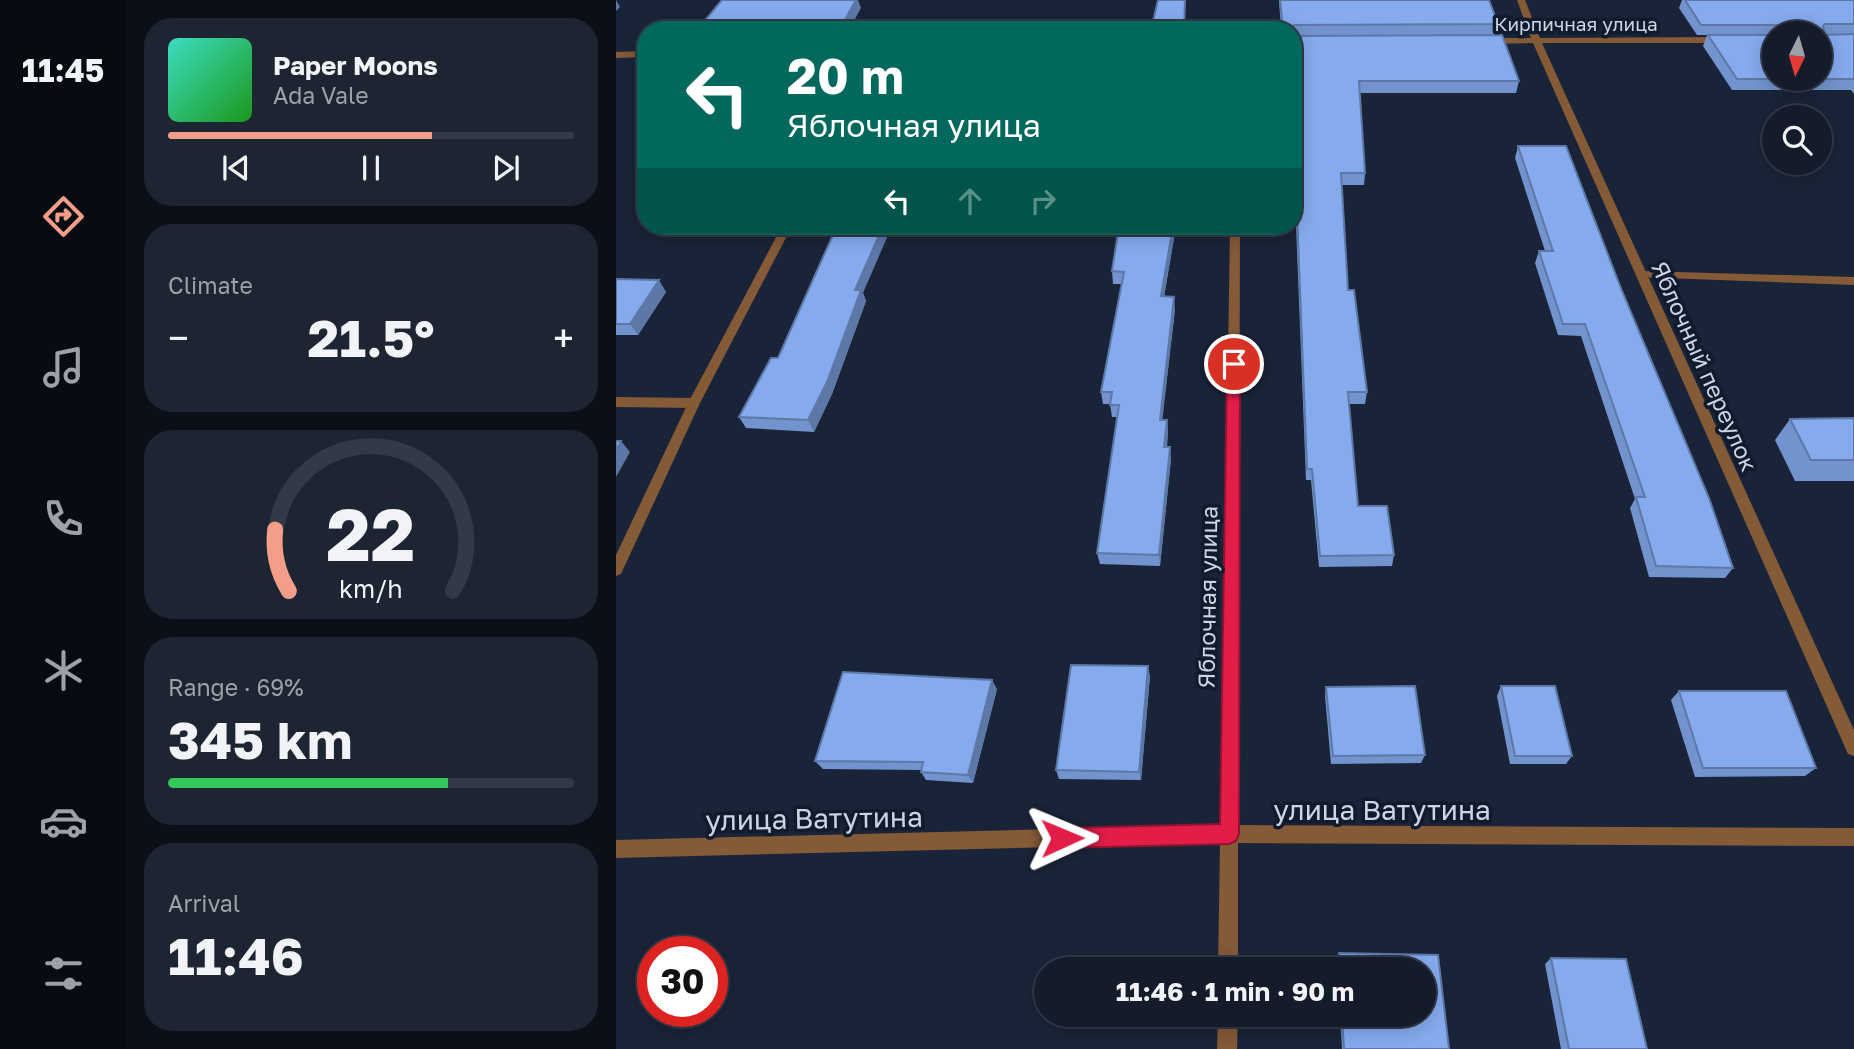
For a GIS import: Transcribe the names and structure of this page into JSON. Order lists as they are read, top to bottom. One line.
{"streets":{"street":["Кирпичная улица","Яблочный переулок","Яблочная улица","улица Ватутина"]},"crossings":[["Кирпичная улица","Яблочный переулок"],["Яблочная улица","улица Ватутина"]],"north":"bottom","page":{"tabs":"11:45","turn":["20 m","Яблочная улица"],"song":["Paper Moons","Ada Vale"],"tile":["Climate",["Range · 69%","345 km"],["Arrival","11:46"]],"heat":["−","21.5°","+"],"limit":"30","trip":"11:46 · 1 min · 90 m","gauge":["22","km/h"]}}
